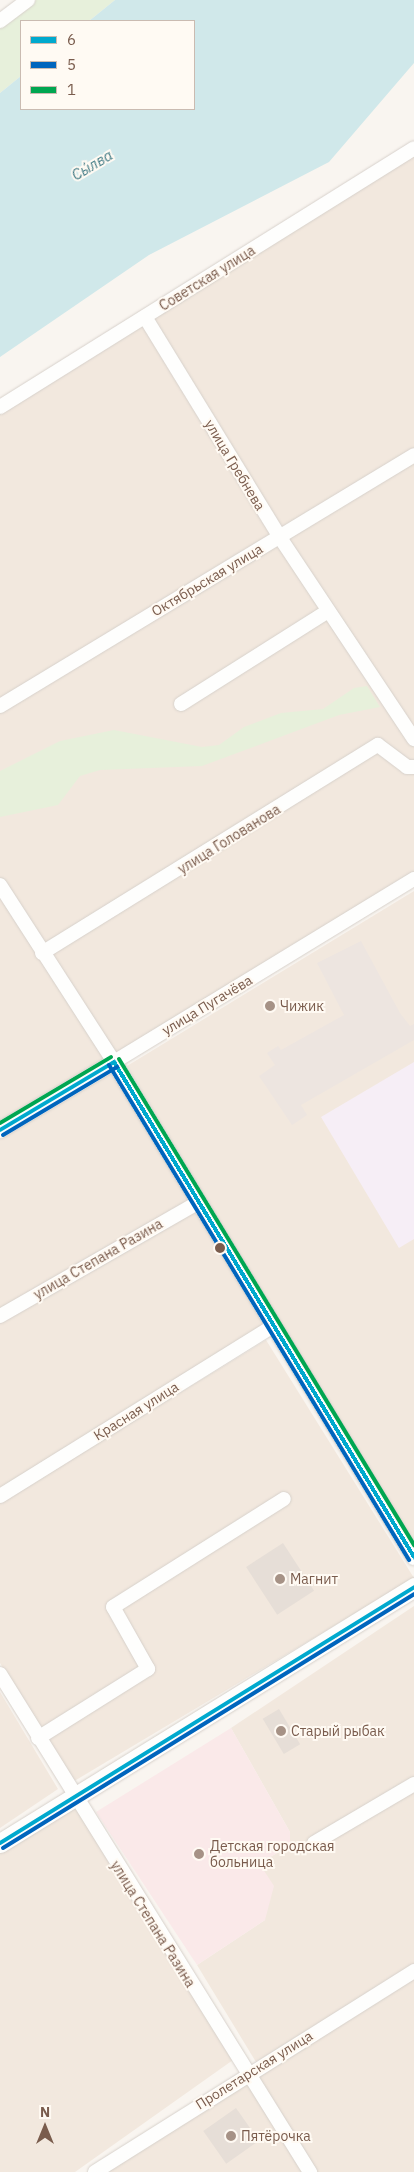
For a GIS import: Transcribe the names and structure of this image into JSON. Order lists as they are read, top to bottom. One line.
{"streets":{"street":["Советская улица","улица Гребнева","Октябрьская улица","улица Голованова","улица Пугачёва","улица Степана Разина","Красная улица","Пролетарская улица"]},"crossings":[["Советская улица","улица Гребнева"],["улица Гребнева","Октябрьская улица"],["улица Степана Разина","Пролетарская улица"]],"water":["Сы́лва"],"places":["Чижик","Магнит","Старый рыбак","Детская городская больница","Пятёрочка"],"lines":["transit line 1","transit line 6","transit line 5"],"legend":["6","5","1"],"north":"top"}
